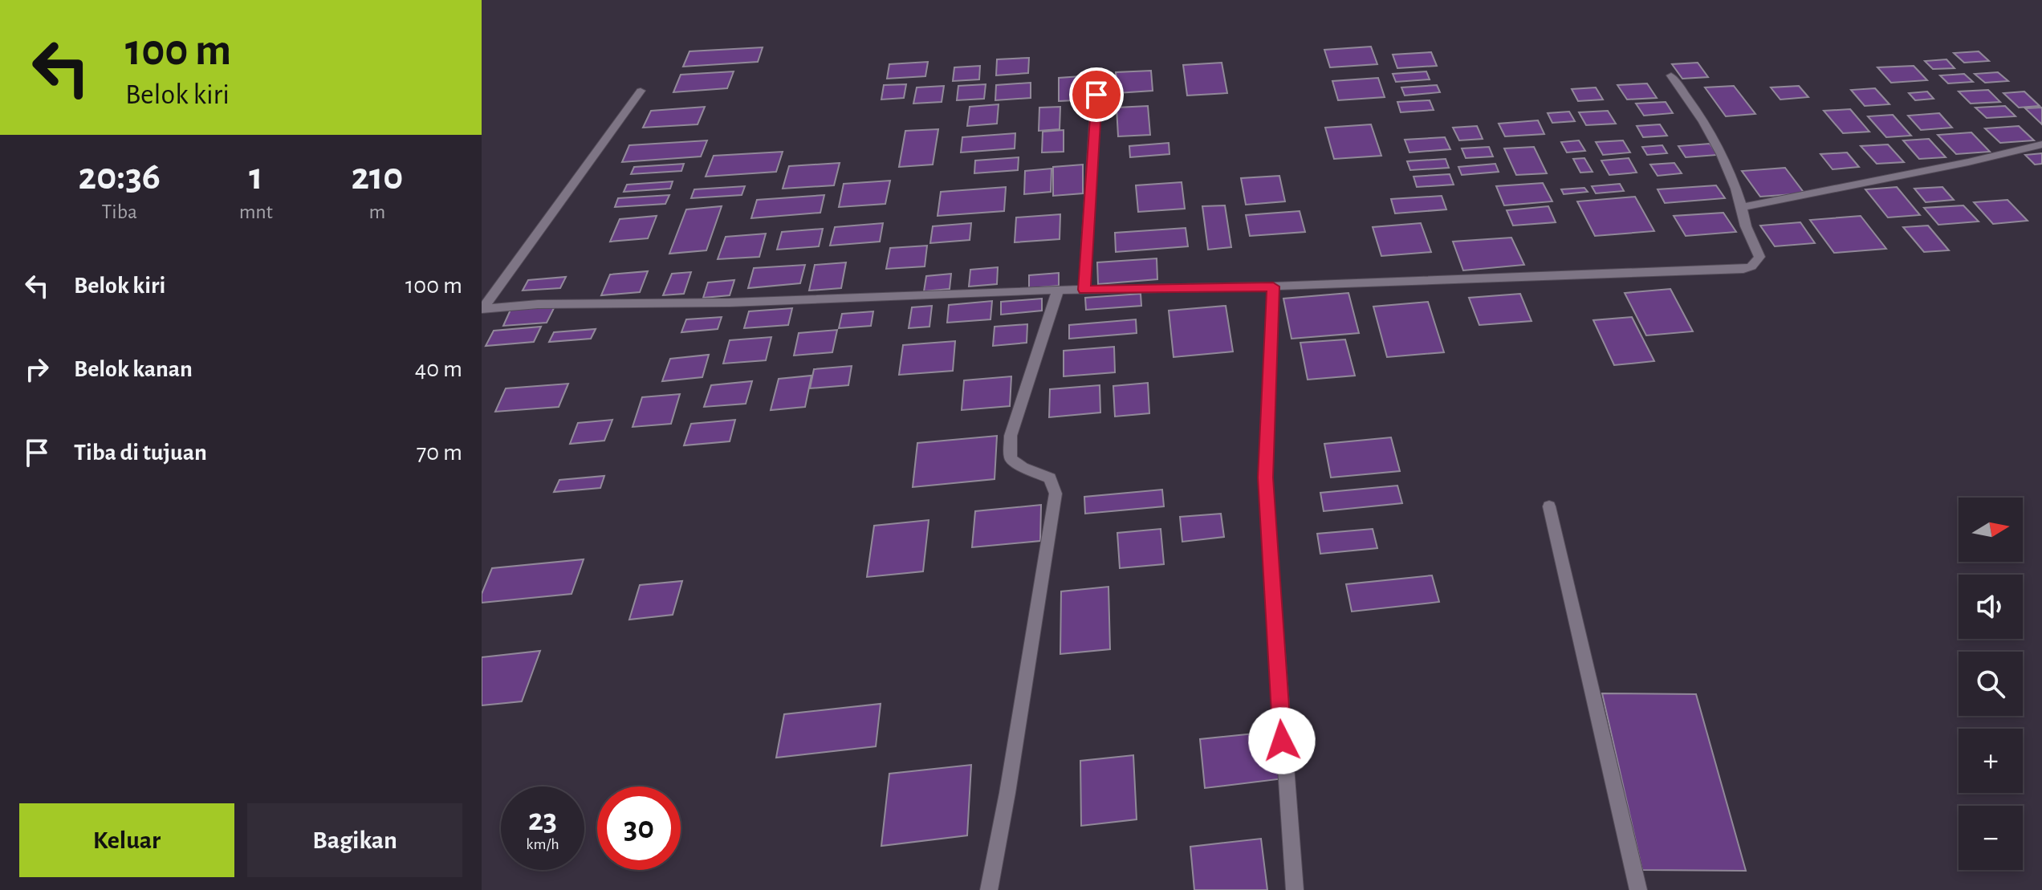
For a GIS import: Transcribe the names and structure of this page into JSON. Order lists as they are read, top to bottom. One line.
{"north":"right","page":{"turn":["100 m","Belok kiri"],"eta":["20:36","Tiba","1","mnt","210","m"],"list":[{"name":"Belok kiri","value":"100 m"},{"name":"Belok kanan","value":"40 m"},{"name":"Tiba di tujuan","value":"70 m"}],"map_buttons":["+","−"],"speed":"23 km/h","limit":"30","buttons":["Keluar","Bagikan"]}}
